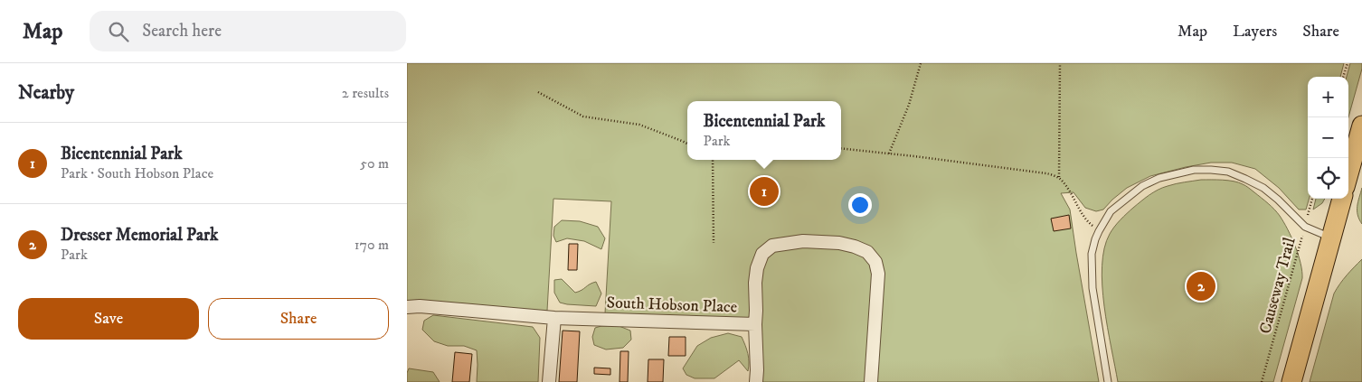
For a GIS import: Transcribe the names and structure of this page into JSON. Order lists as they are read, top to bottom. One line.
{"streets":{"street":["South Hobson Place"],"path":["Causeway Trail"]},"page":{"header":"Map","search":"Search here","nav":["Map","Layers","Share"],"heading":["Nearby","2 results"],"map_buttons":["+","−"],"popup":["Bicentennial Park","Park"],"list":[{"mark":"1","name":"Bicentennial Park","note":"Park · South Hobson Place","value":"50 m"},{"mark":"2","name":"Dresser Memorial Park","note":"Park","value":"170 m"}],"pins":["1","2"],"buttons":["Save","Share"]}}
